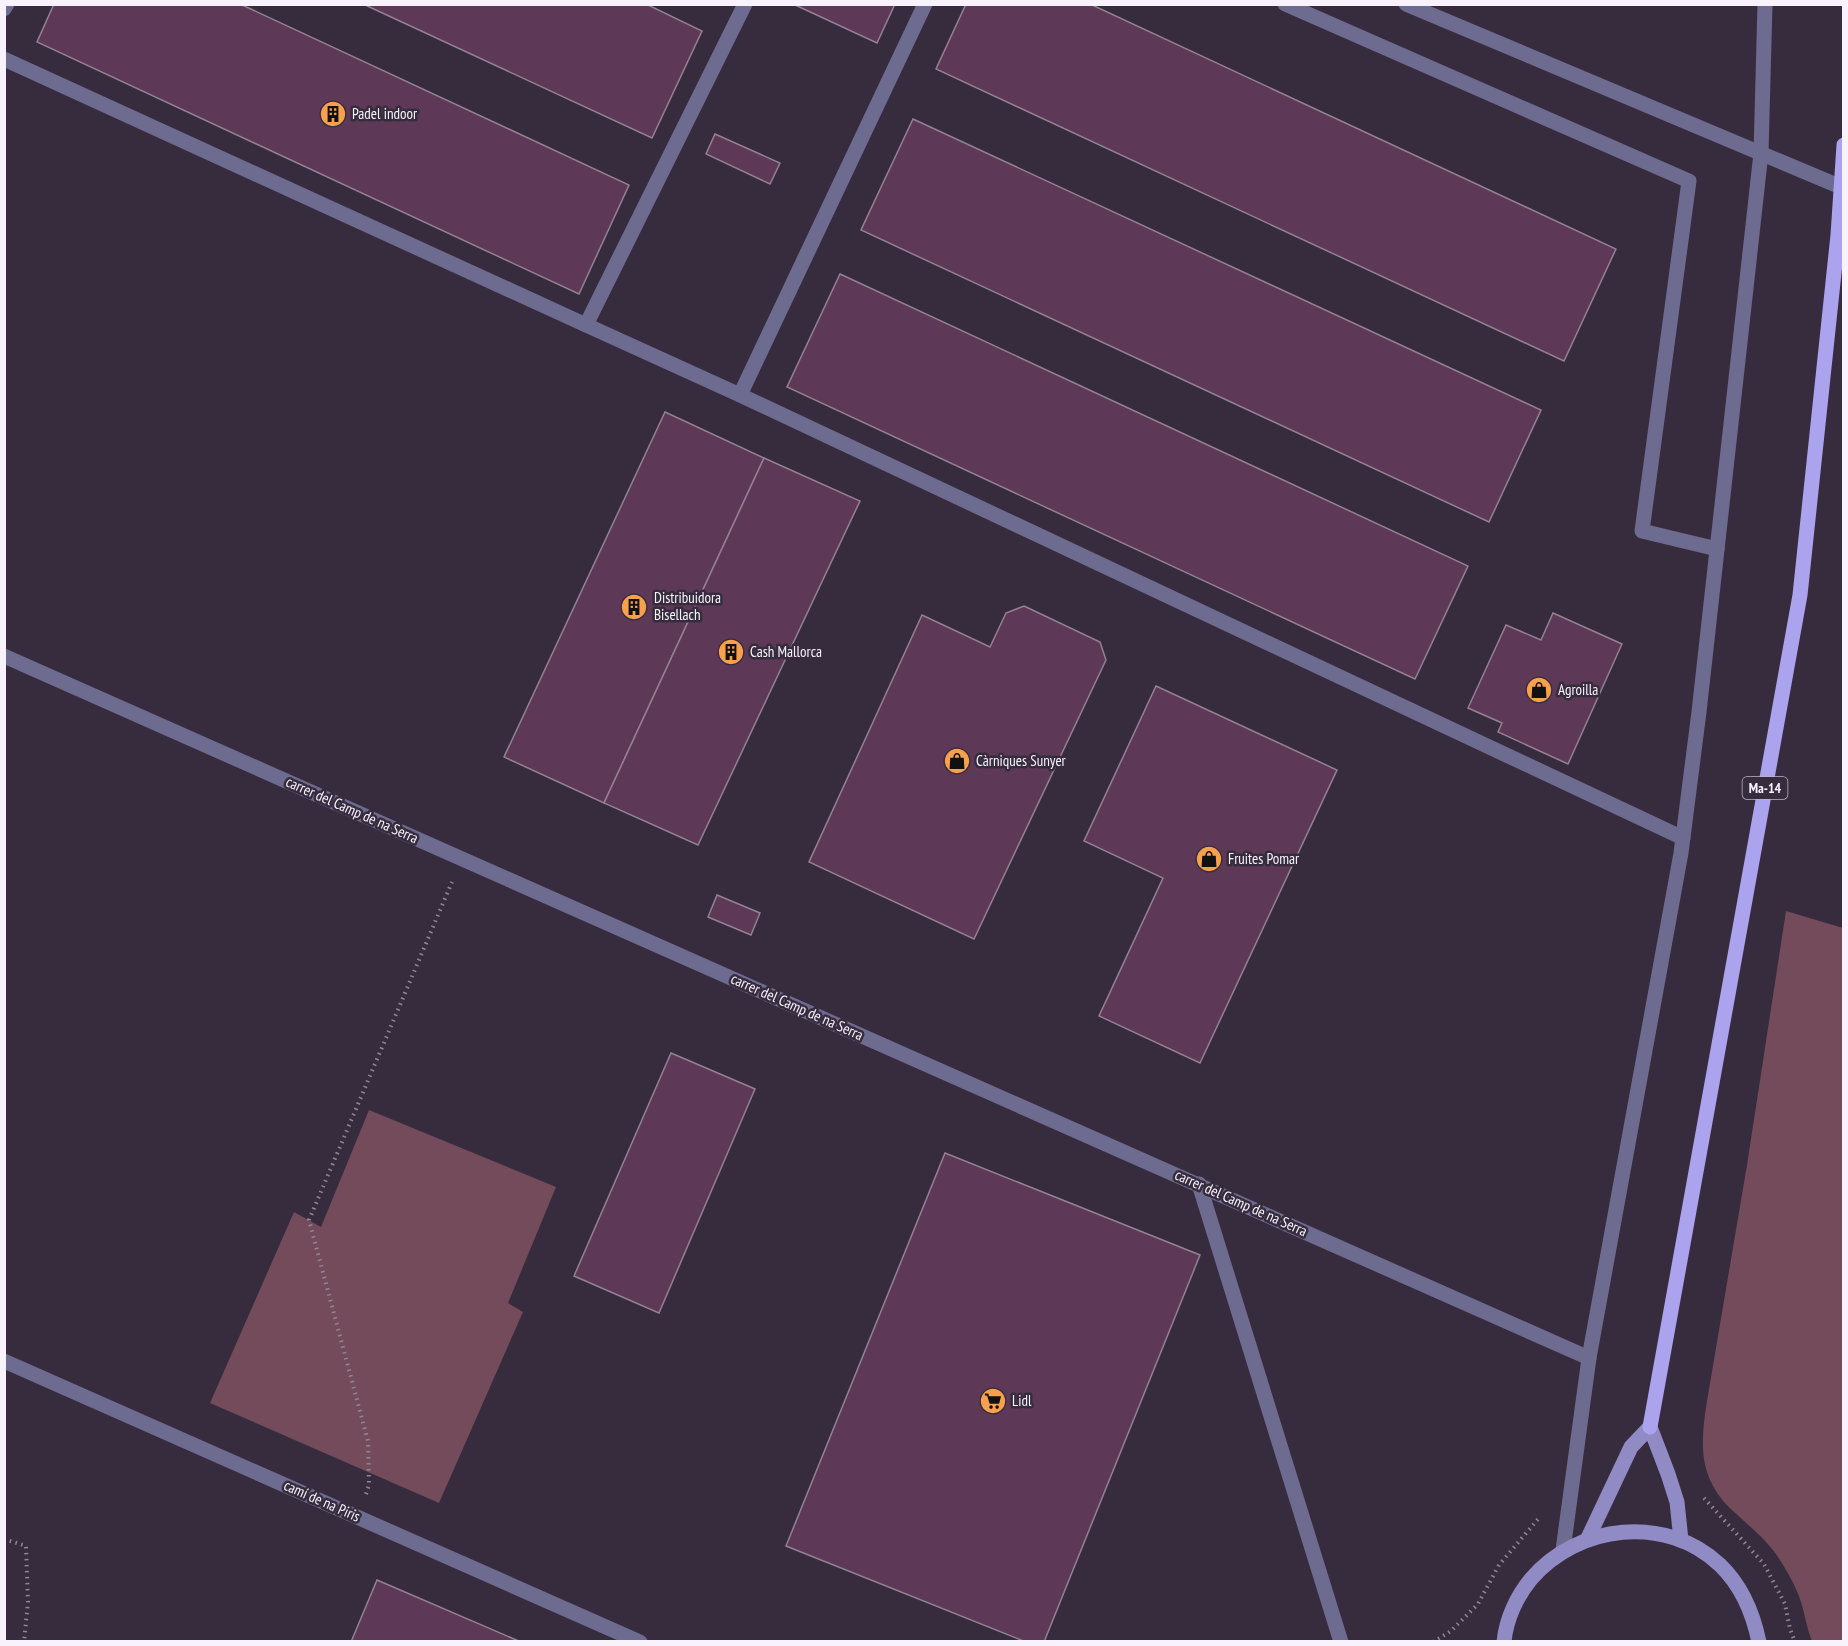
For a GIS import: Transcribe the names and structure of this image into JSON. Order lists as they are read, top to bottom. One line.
{"streets":{"main road":["Ma-14"],"street":["carrer del Camp de na Serra","camí de na Piris"]},"places":{"building":["Padel indoor","Distribuidora Bisellach","Cash Mallorca"],"shop":["Agroilla","Càrniques Sunyer","Fruites Pomar"],"supermarket":["Lidl"]}}
